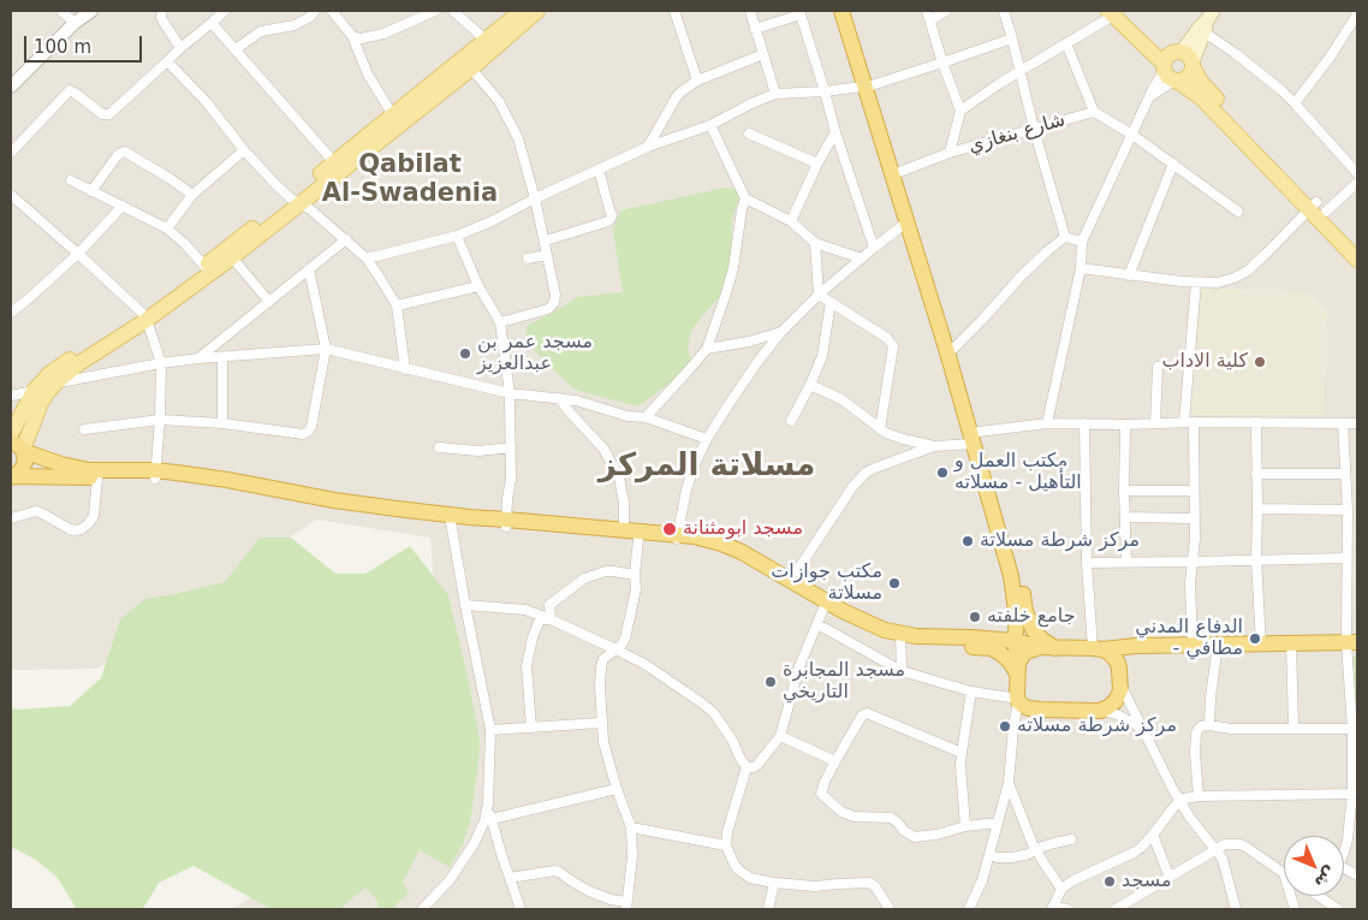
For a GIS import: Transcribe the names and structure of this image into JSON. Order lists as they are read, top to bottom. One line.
{"streets":{"street":["شارع بنغازي"]},"districts":["Qabilat Al-Swadenia","مسلاتة المركز"],"places":["مسجد عمر بن عبدالعزيز","كلية الاداب","مكتب العمل و التأهيل - مسلاته","مسجد ابومثنانة","مركز شرطة مسلاتة","مكتب جوازات مسلاتة","جامع خلفته","الدفاع المدني - مطافي","مسجد المجابرة التاريخي","مركز شرطة مسلاته","مسجد"],"scale_bar":"100 m","north":"bottom right"}
